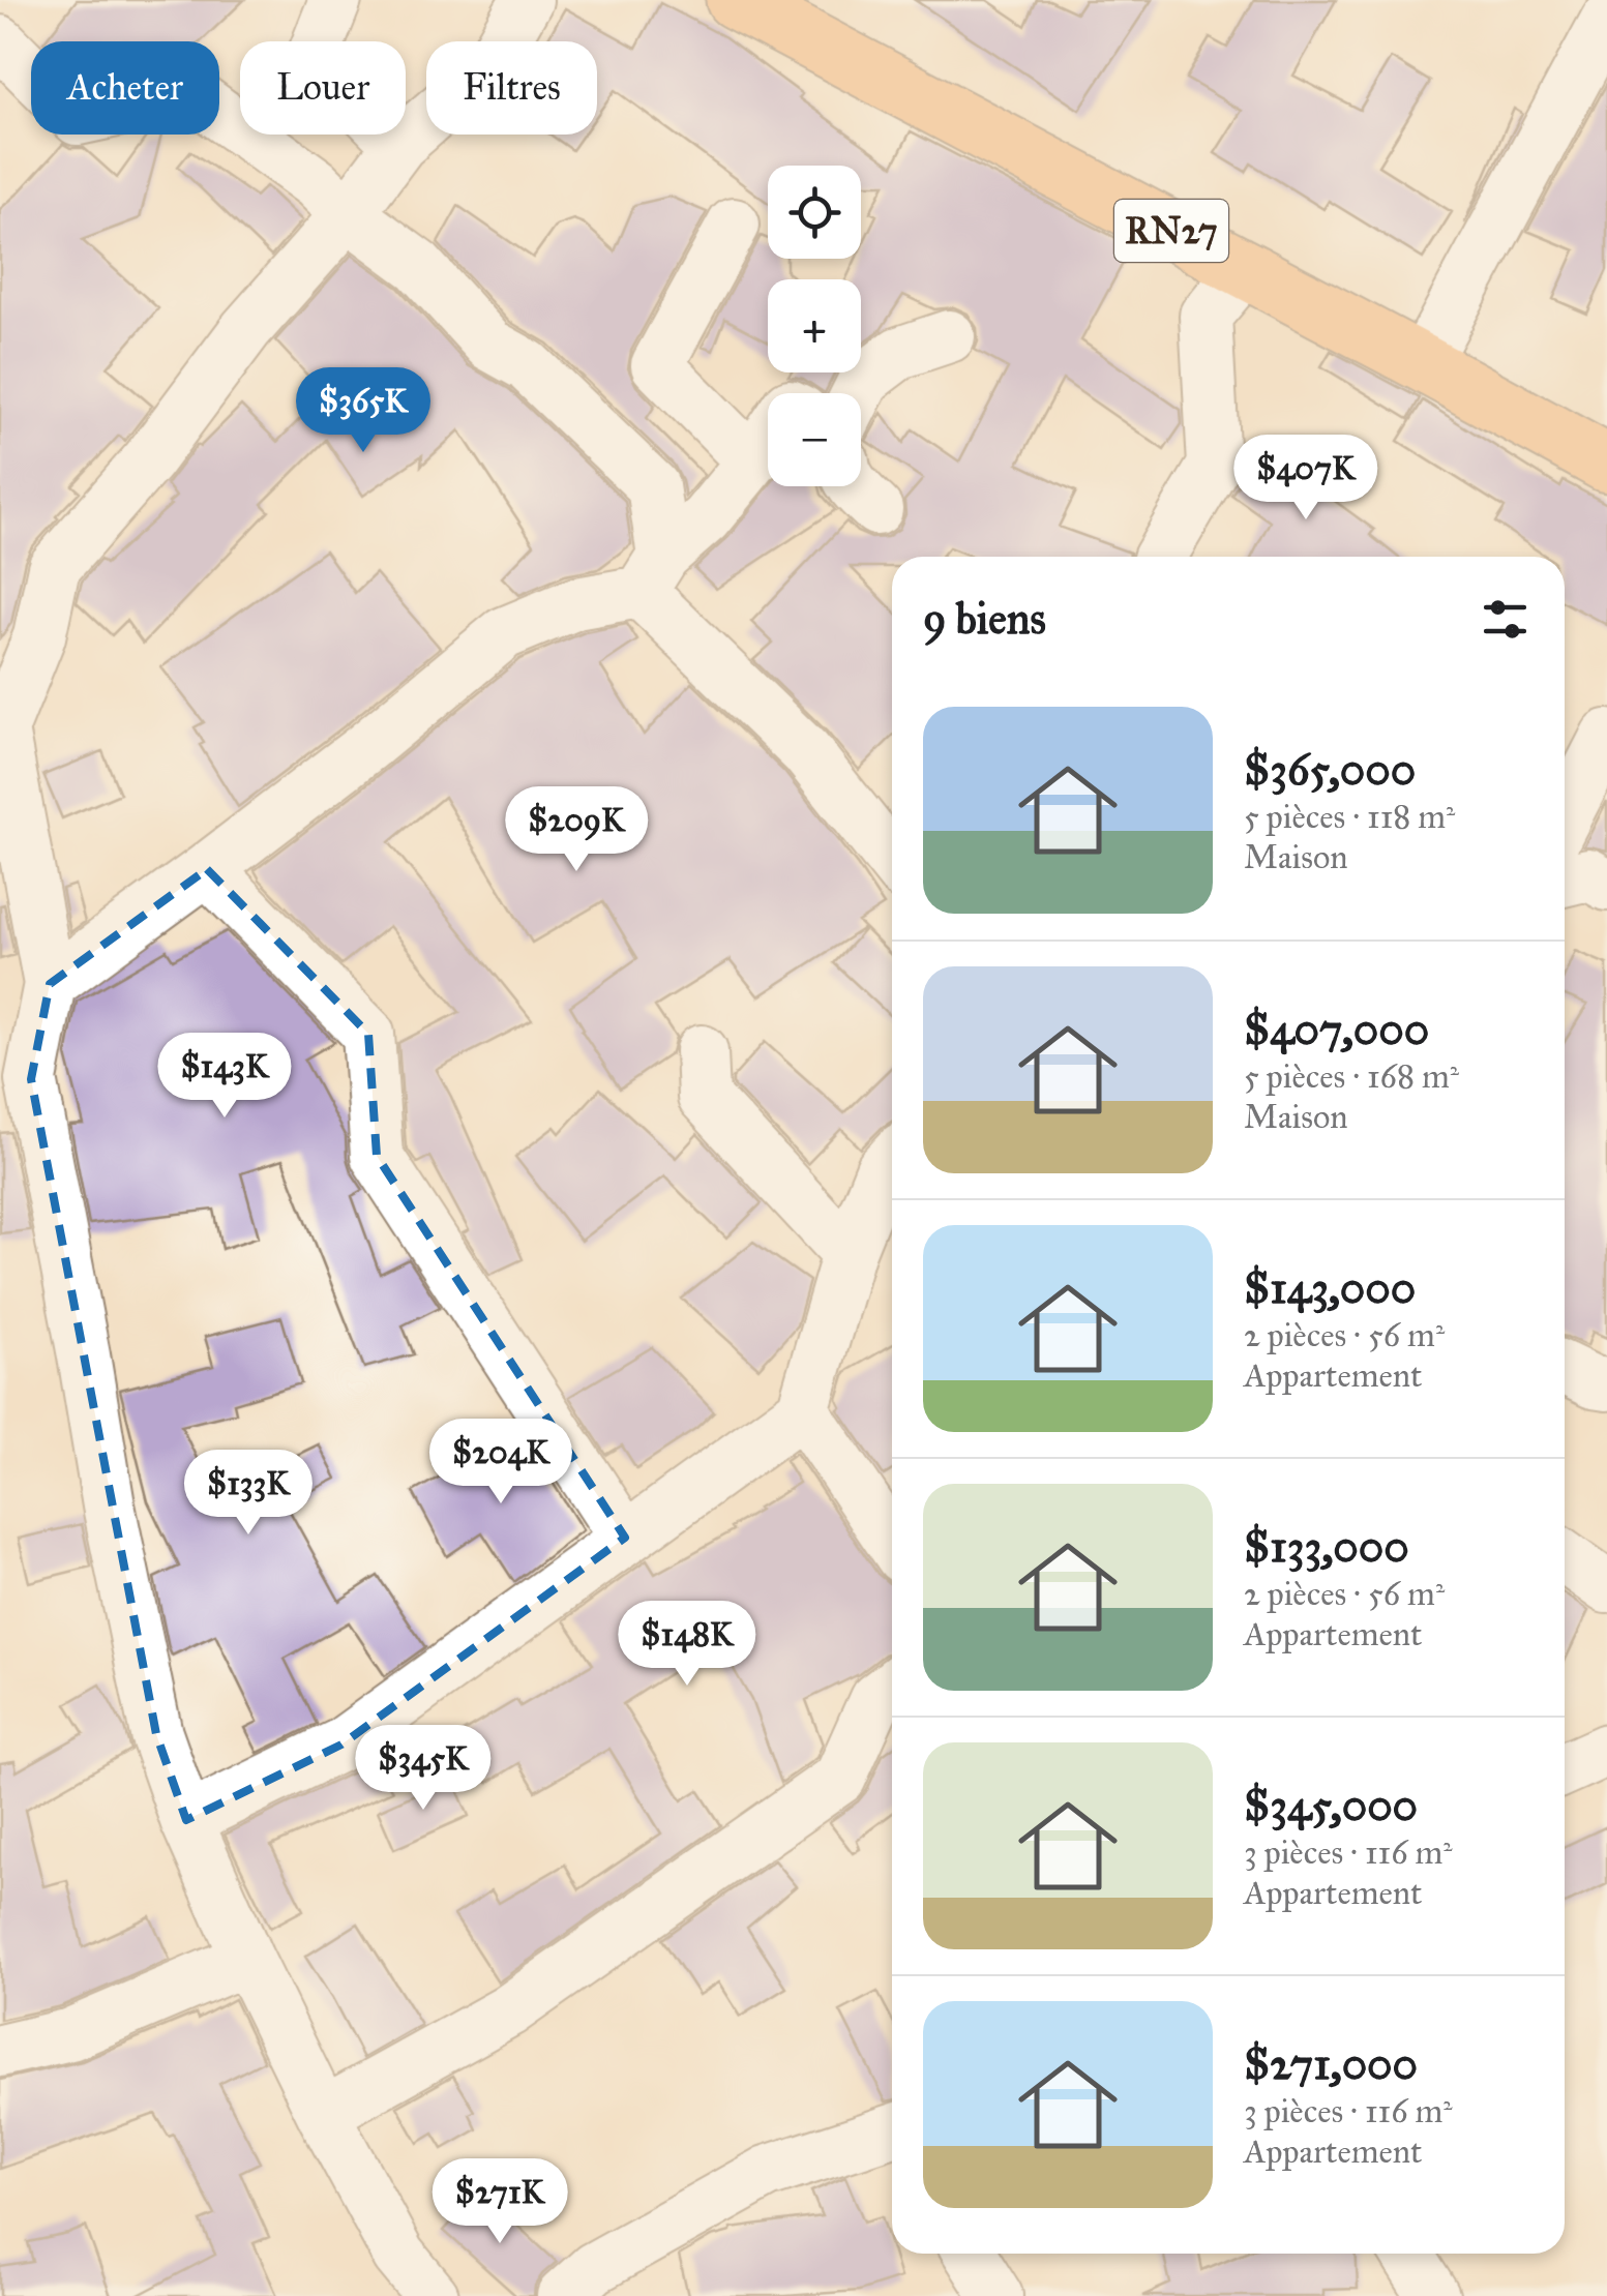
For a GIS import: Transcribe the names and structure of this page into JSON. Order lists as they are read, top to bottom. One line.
{"streets":{"main road":["RN27"]},"page":{"chip":["Acheter","Louer","Filtres"],"map_buttons":["+","−"],"price":["$365K","$407K","$209K","$143K","$204K","$133K","$148K","$345K","$271K"],"heading":"9 biens","list":[{"name":"$365,000","note":"5 pièces · 118 m² · Maison"},{"name":"$407,000","note":"5 pièces · 168 m² · Maison"},{"name":"$143,000","note":"2 pièces · 56 m² · Appartement"},{"name":"$133,000","note":"2 pièces · 56 m² · Appartement"},{"name":"$345,000","note":"3 pièces · 116 m² · Appartement"},{"name":"$271,000","note":"3 pièces · 116 m² · Appartement"}]}}
